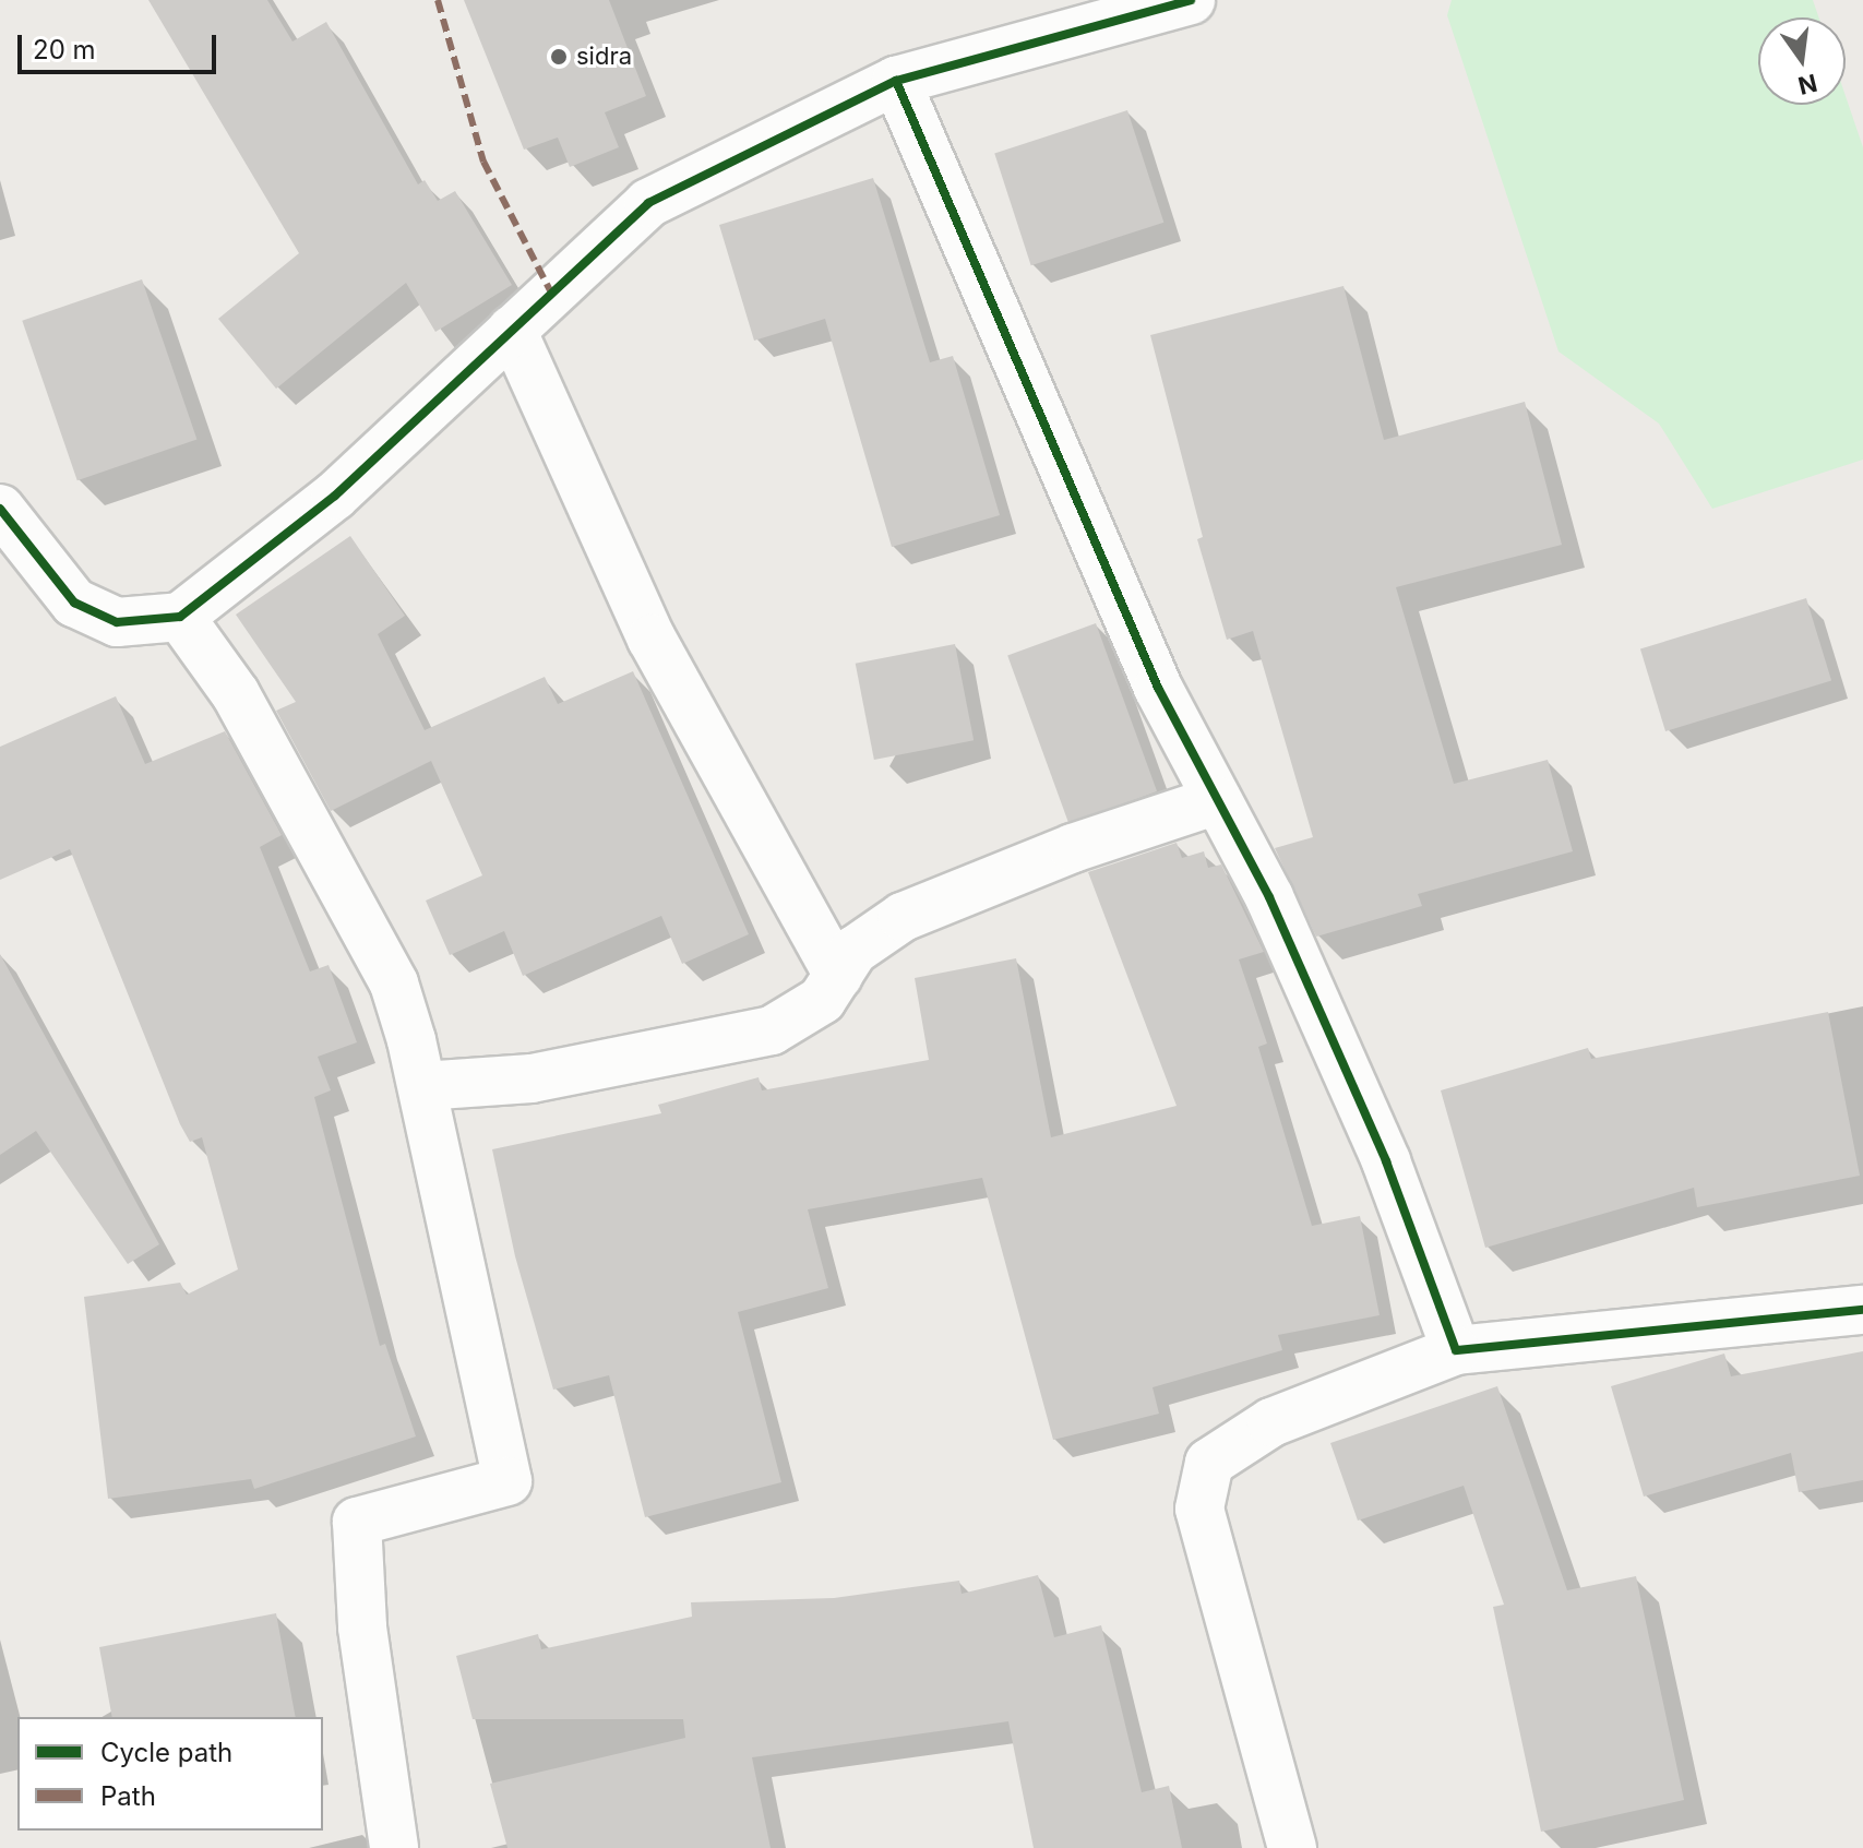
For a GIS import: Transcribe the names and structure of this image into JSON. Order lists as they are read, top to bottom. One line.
{"places":["sidra"],"legend":["Cycle path","Path"],"scale_bar":"20 m","north":"bottom"}
